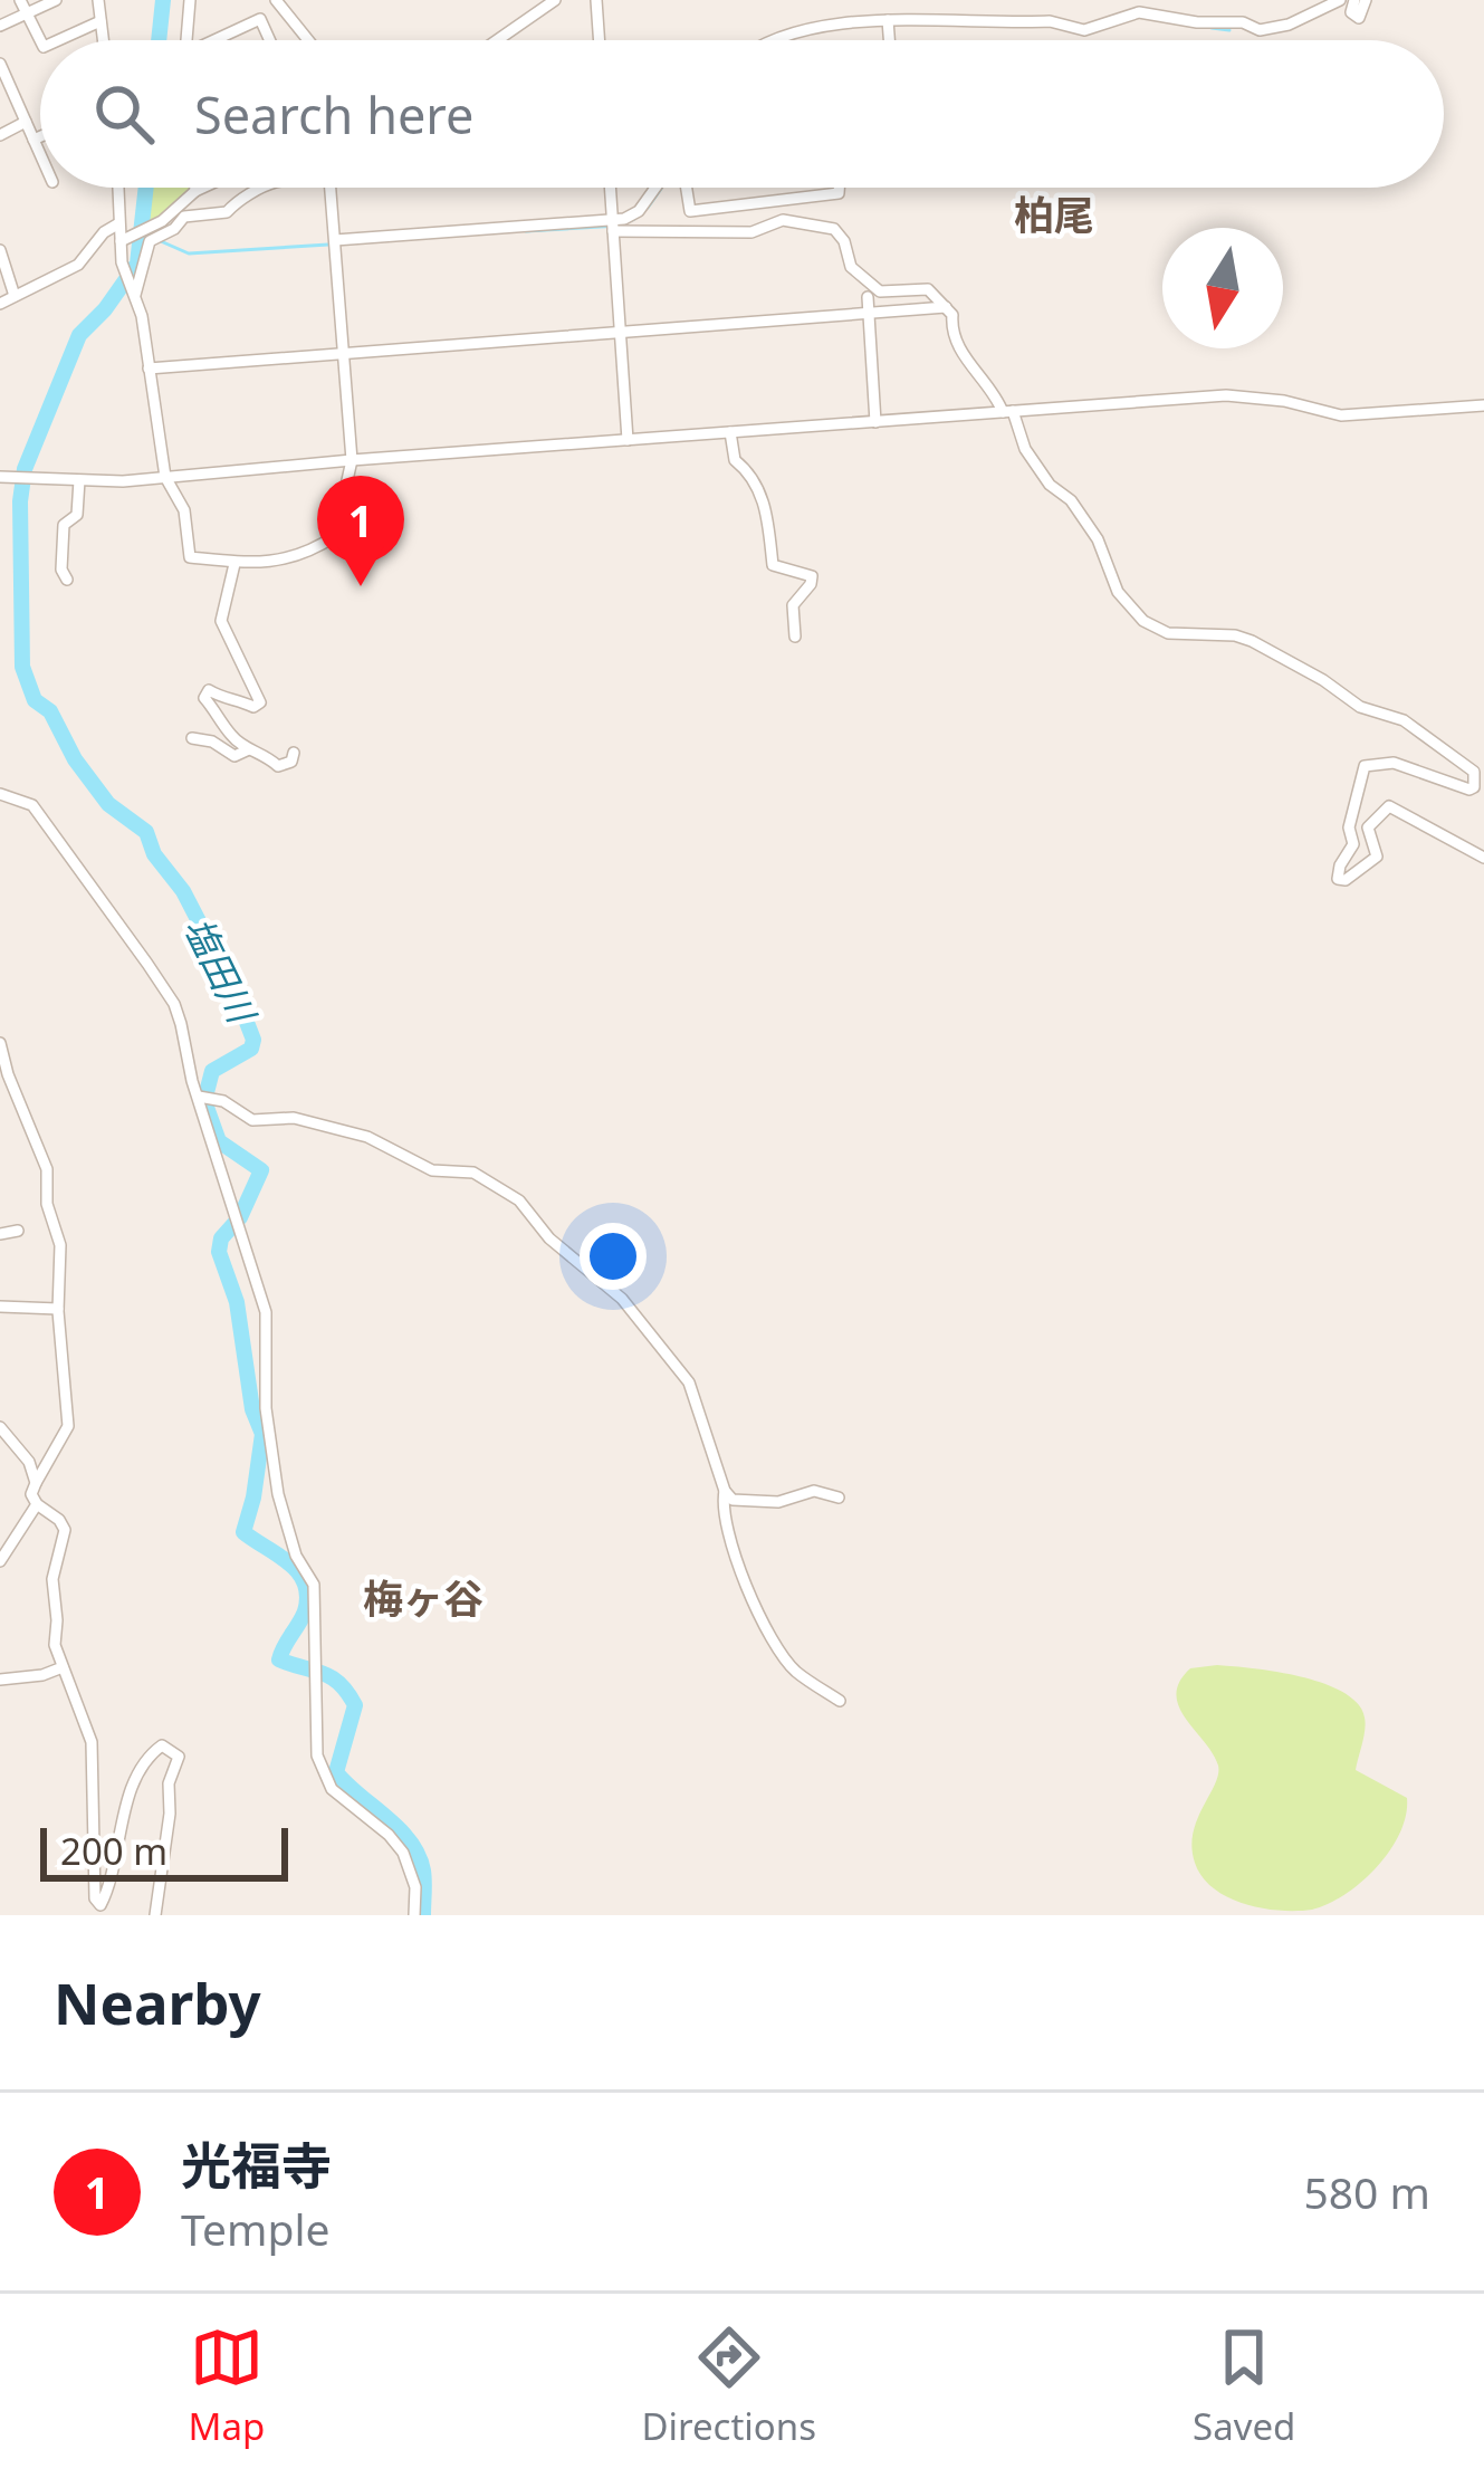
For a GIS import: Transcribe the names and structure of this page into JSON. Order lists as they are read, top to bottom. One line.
{"districts":["柏尾","梅ヶ谷"],"water":["塩田川"],"scale_bar":"200 m","north":"bottom","page":{"search":"Search here","pins":"1","scale":"200 m","heading":"Nearby","list":[{"mark":"1","name":"光福寺","note":"Temple","value":"580 m"}],"nav":["Map","Directions","Saved"]}}
